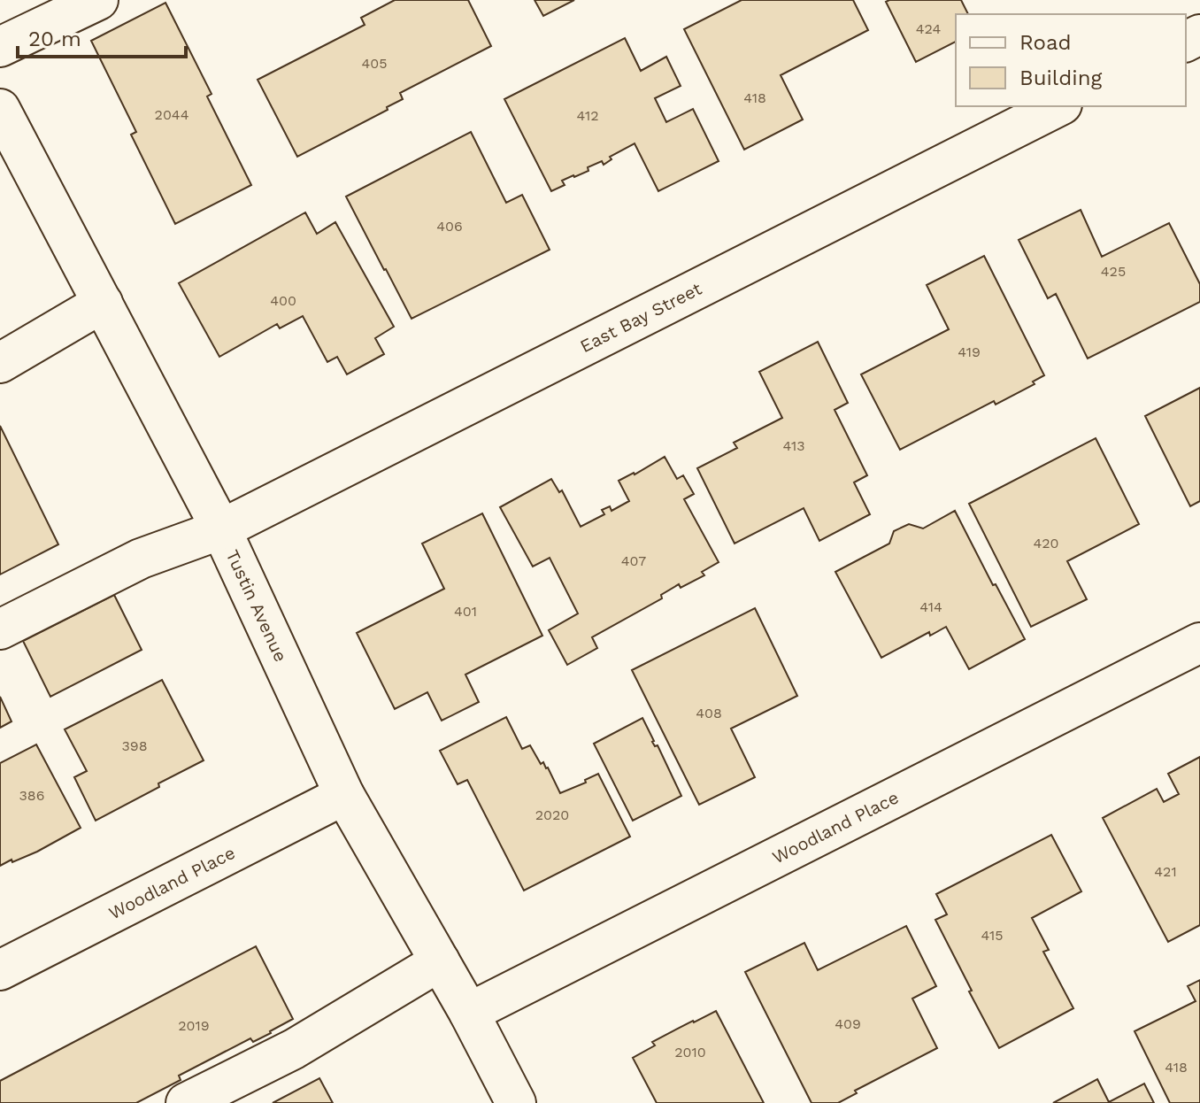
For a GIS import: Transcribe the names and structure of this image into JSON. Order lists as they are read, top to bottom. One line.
{"streets":{"street":["East Bay Street","Tustin Avenue","Woodland Place"]},"crossings":[["East Bay Street","Tustin Avenue"],["Tustin Avenue","Woodland Place"]],"house_numbers":["424","405","418","2044","412","406","425","400","419","413","420","407","414","401","408","398","386","2020","421","415","409","2019","2010","418"],"legend":["Road","Building"],"scale_bar":"20 m"}
